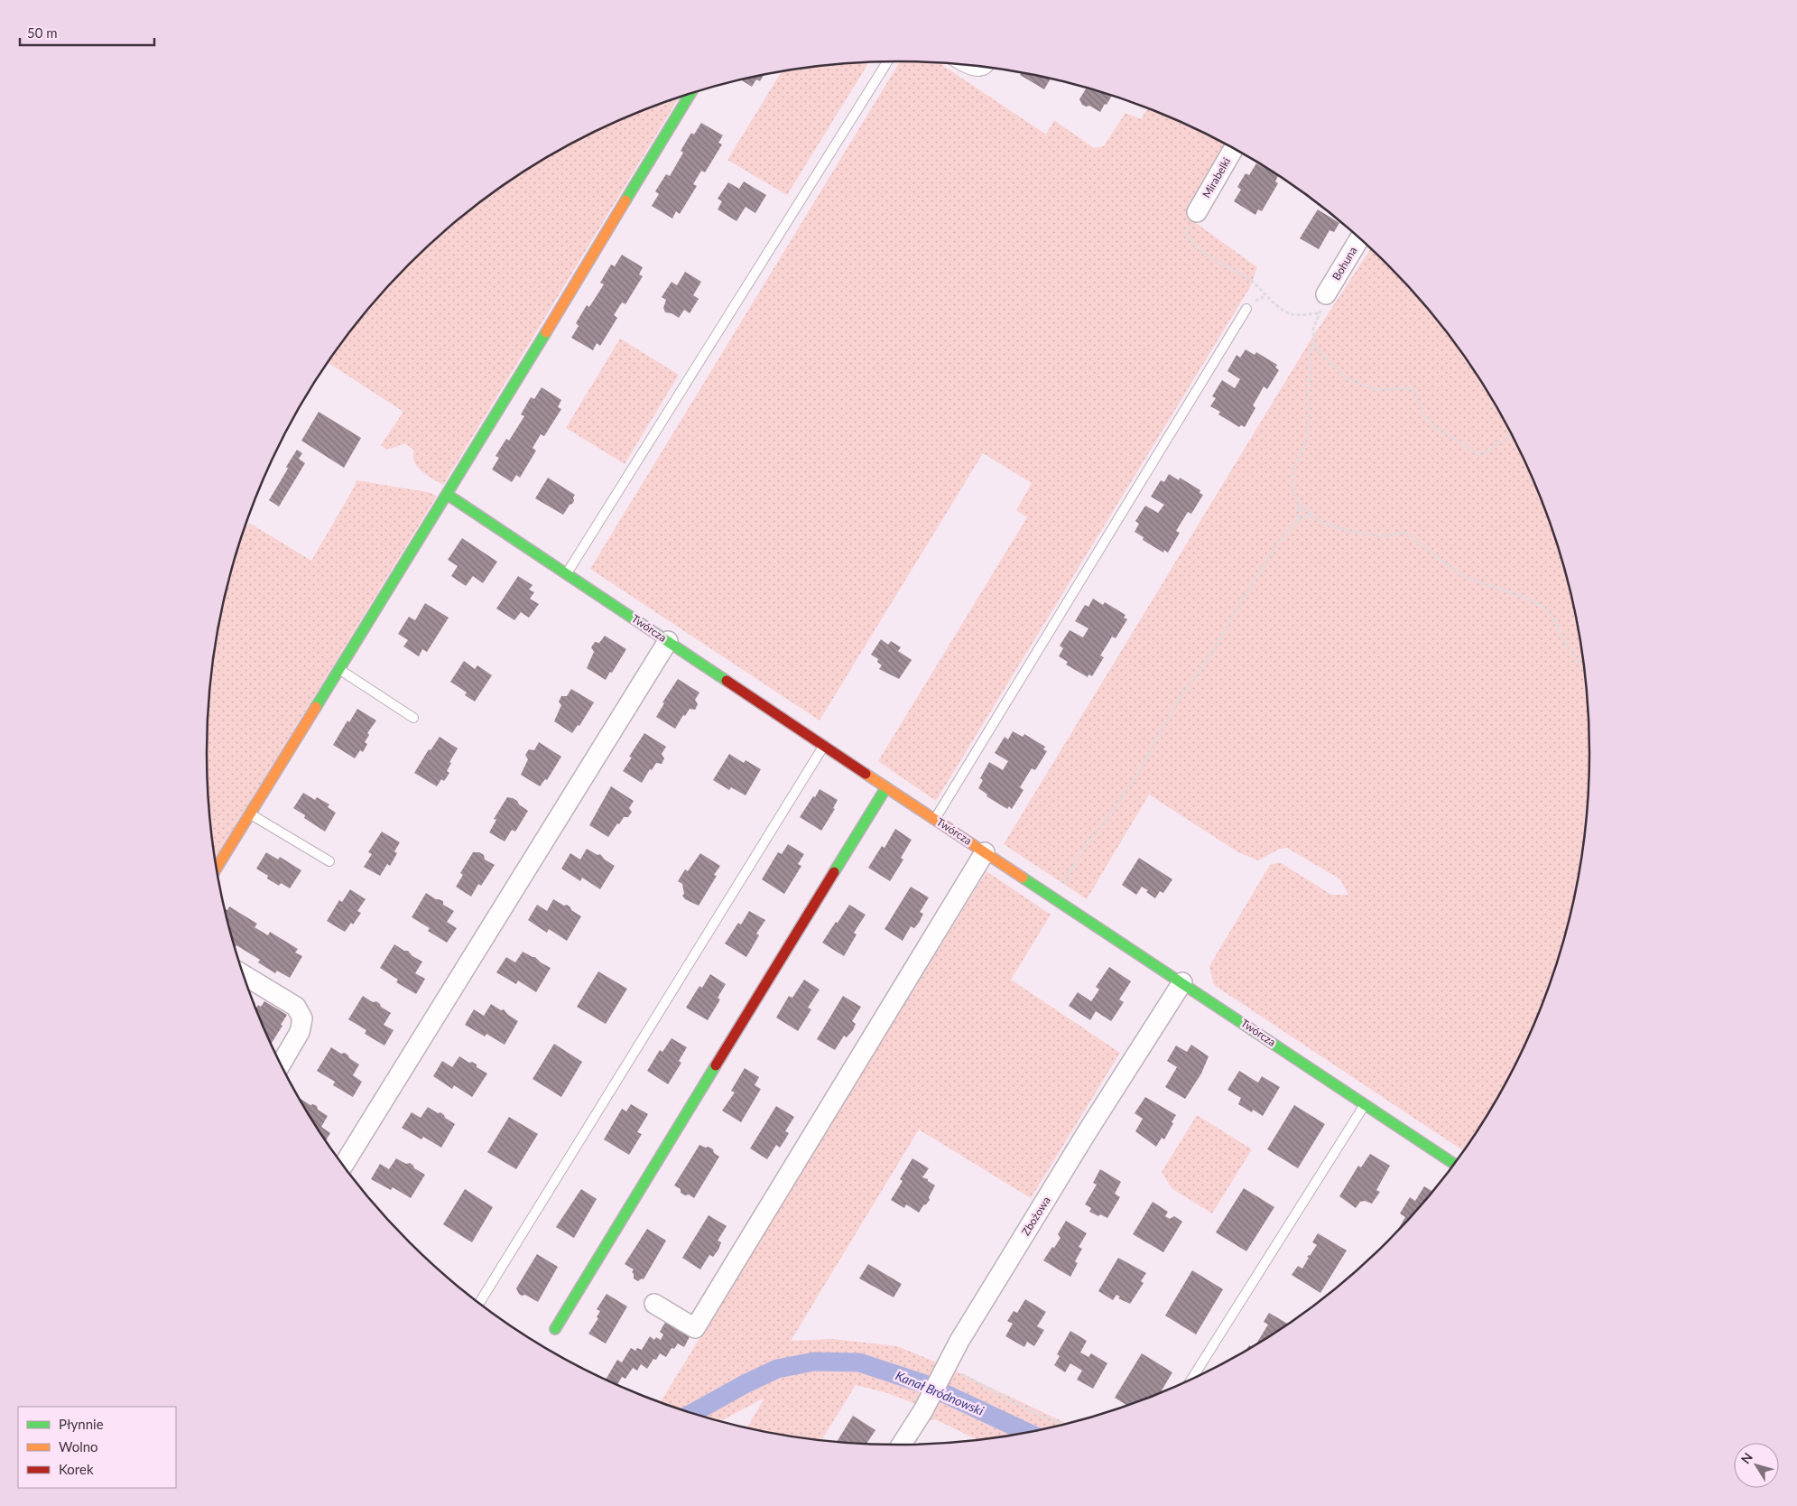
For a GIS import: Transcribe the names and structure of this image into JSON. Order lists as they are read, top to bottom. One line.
{"streets":{"street":["Mirabelki","Bohuna","Twórcza","Zbożowa"]},"crossings":[["Twórcza","Zbożowa"]],"water":["Kanał Bródnowski"],"legend":["Płynnie","Wolno","Korek"],"scale_bar":"50 m","north":"top left"}
